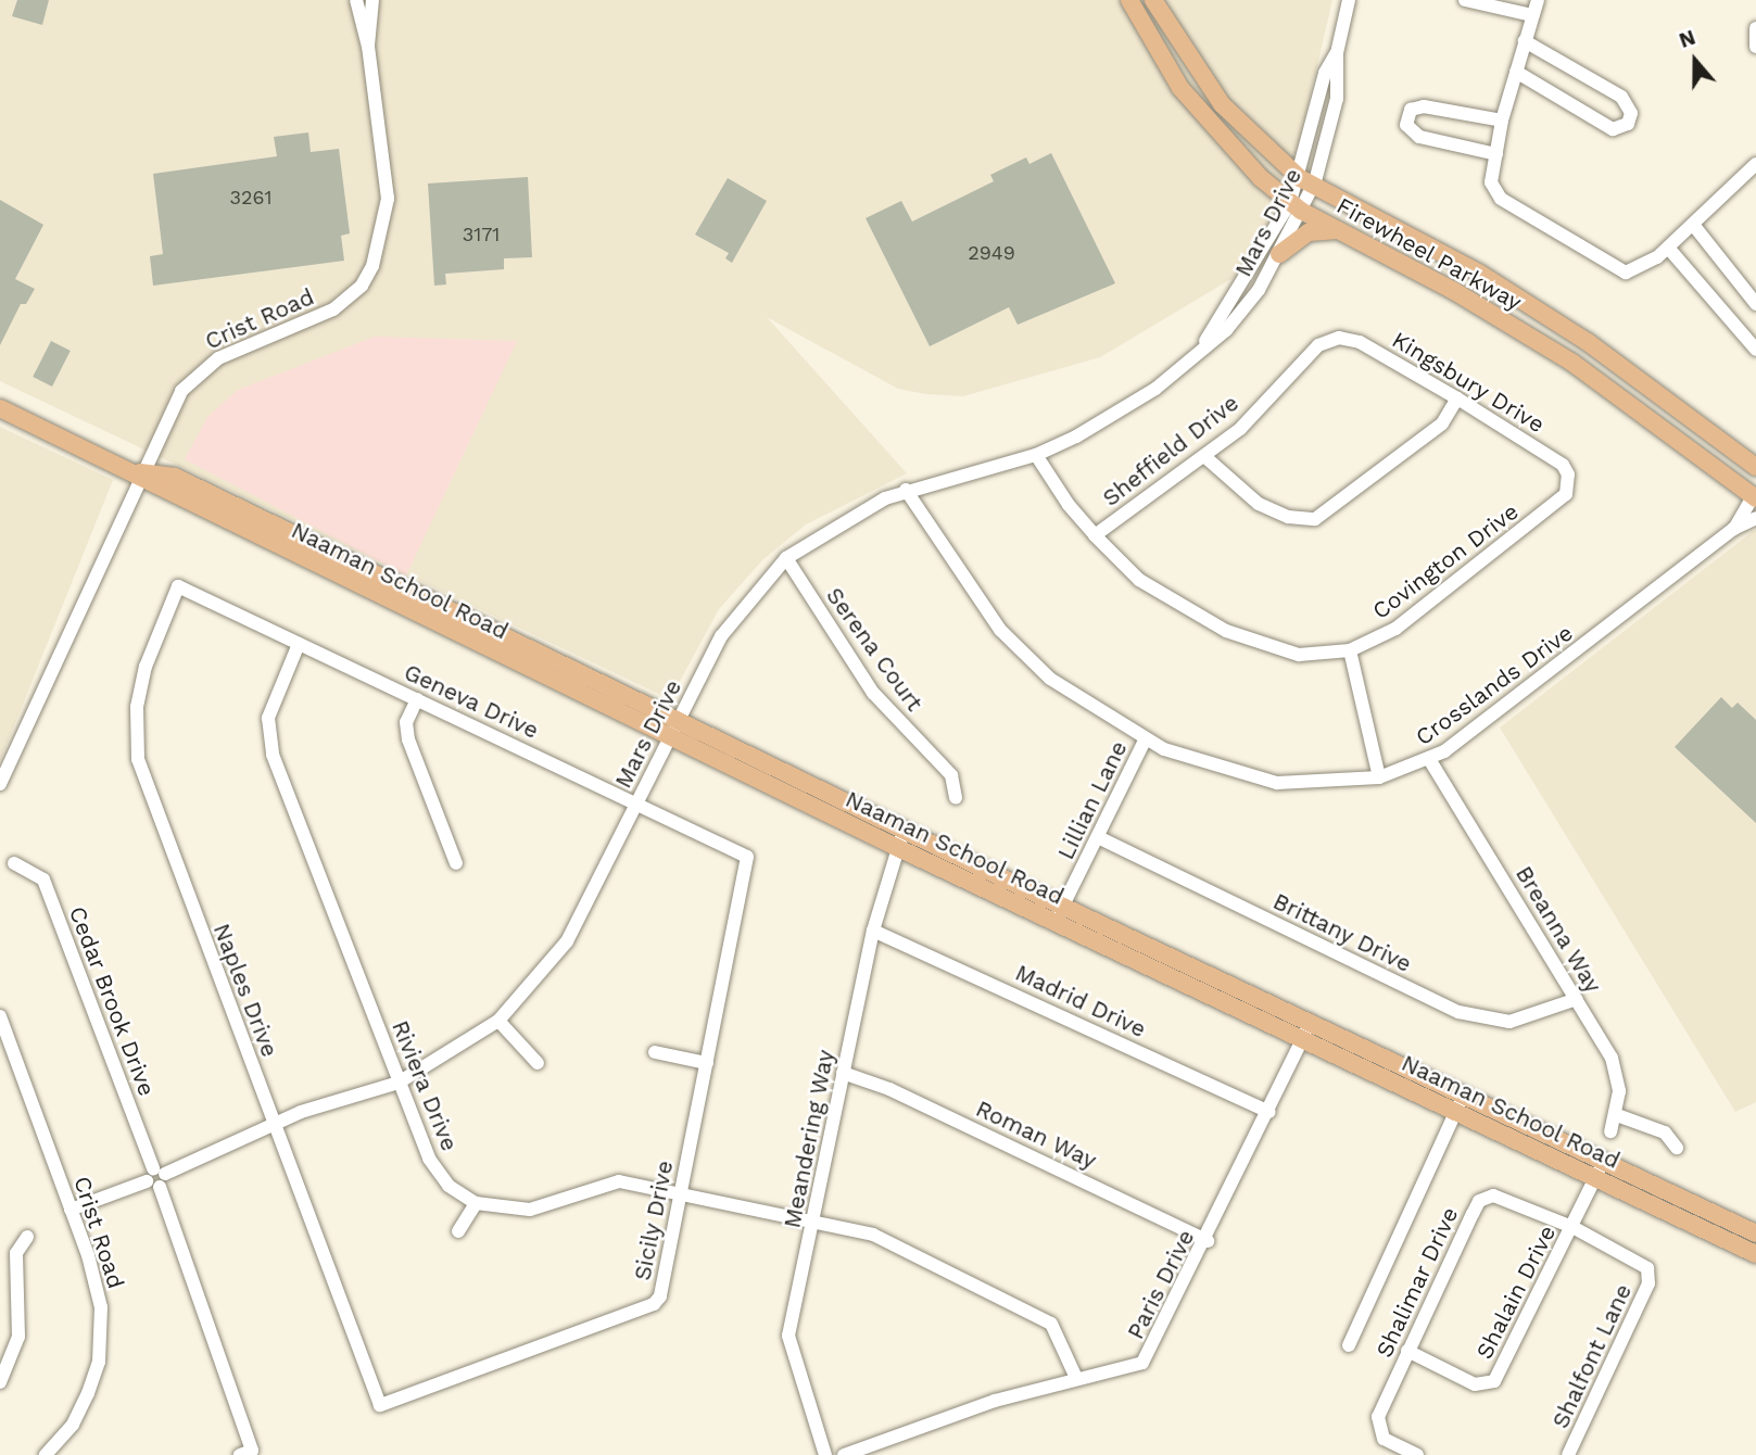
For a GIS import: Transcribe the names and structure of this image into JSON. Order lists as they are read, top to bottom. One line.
{"streets":{"main road":["Firewheel Parkway","Naaman School Road"],"street":["Mars Drive","Crist Road","Kingsbury Drive","Sheffield Drive","Covington Drive","Serena Court","Crosslands Drive","Geneva Drive","Lillian Lane","Breanna Way","Brittany Drive","Naples Drive","Cedar Brook Drive","Madrid Drive","Riviera Drive","Roman Way","Meandering Way","Sicily Drive","Shalimar Drive","Paris Drive","Shalain Drive","Shalfont Lane"]},"crossings":[["Mars Drive","Firewheel Parkway"],["Mars Drive","Crist Road"],["Mars Drive","Covington Drive"],["Mars Drive","Naaman School Road"],["Mars Drive","Serena Court"],["Mars Drive","Crosslands Drive"],["Mars Drive","Geneva Drive"],["Mars Drive","Naples Drive"],["Mars Drive","Cedar Brook Drive"],["Mars Drive","Riviera Drive"],["Firewheel Parkway","Crosslands Drive"],["Crist Road","Naaman School Road"],["Kingsbury Drive","Sheffield Drive"],["Kingsbury Drive","Covington Drive"],["Sheffield Drive","Covington Drive"],["Naaman School Road","Lillian Lane"],["Naaman School Road","Meandering Way"],["Naaman School Road","Paris Drive"],["Naaman School Road","Shalain Drive"],["Crosslands Drive","Lillian Lane"],["Crosslands Drive","Breanna Way"],["Geneva Drive","Naples Drive"],["Geneva Drive","Riviera Drive"],["Geneva Drive","Sicily Drive"],["Lillian Lane","Brittany Drive"],["Breanna Way","Brittany Drive"],["Naples Drive","Sicily Drive"],["Madrid Drive","Meandering Way"],["Madrid Drive","Paris Drive"],["Riviera Drive","Meandering Way"],["Riviera Drive","Sicily Drive"],["Riviera Drive","Paris Drive"],["Roman Way","Meandering Way"],["Roman Way","Paris Drive"],["Shalimar Drive","Shalain Drive"],["Shalimar Drive","Shalfont Lane"],["Shalain Drive","Shalfont Lane"]],"house_numbers":["3261","3171","2949"],"north":"top"}
